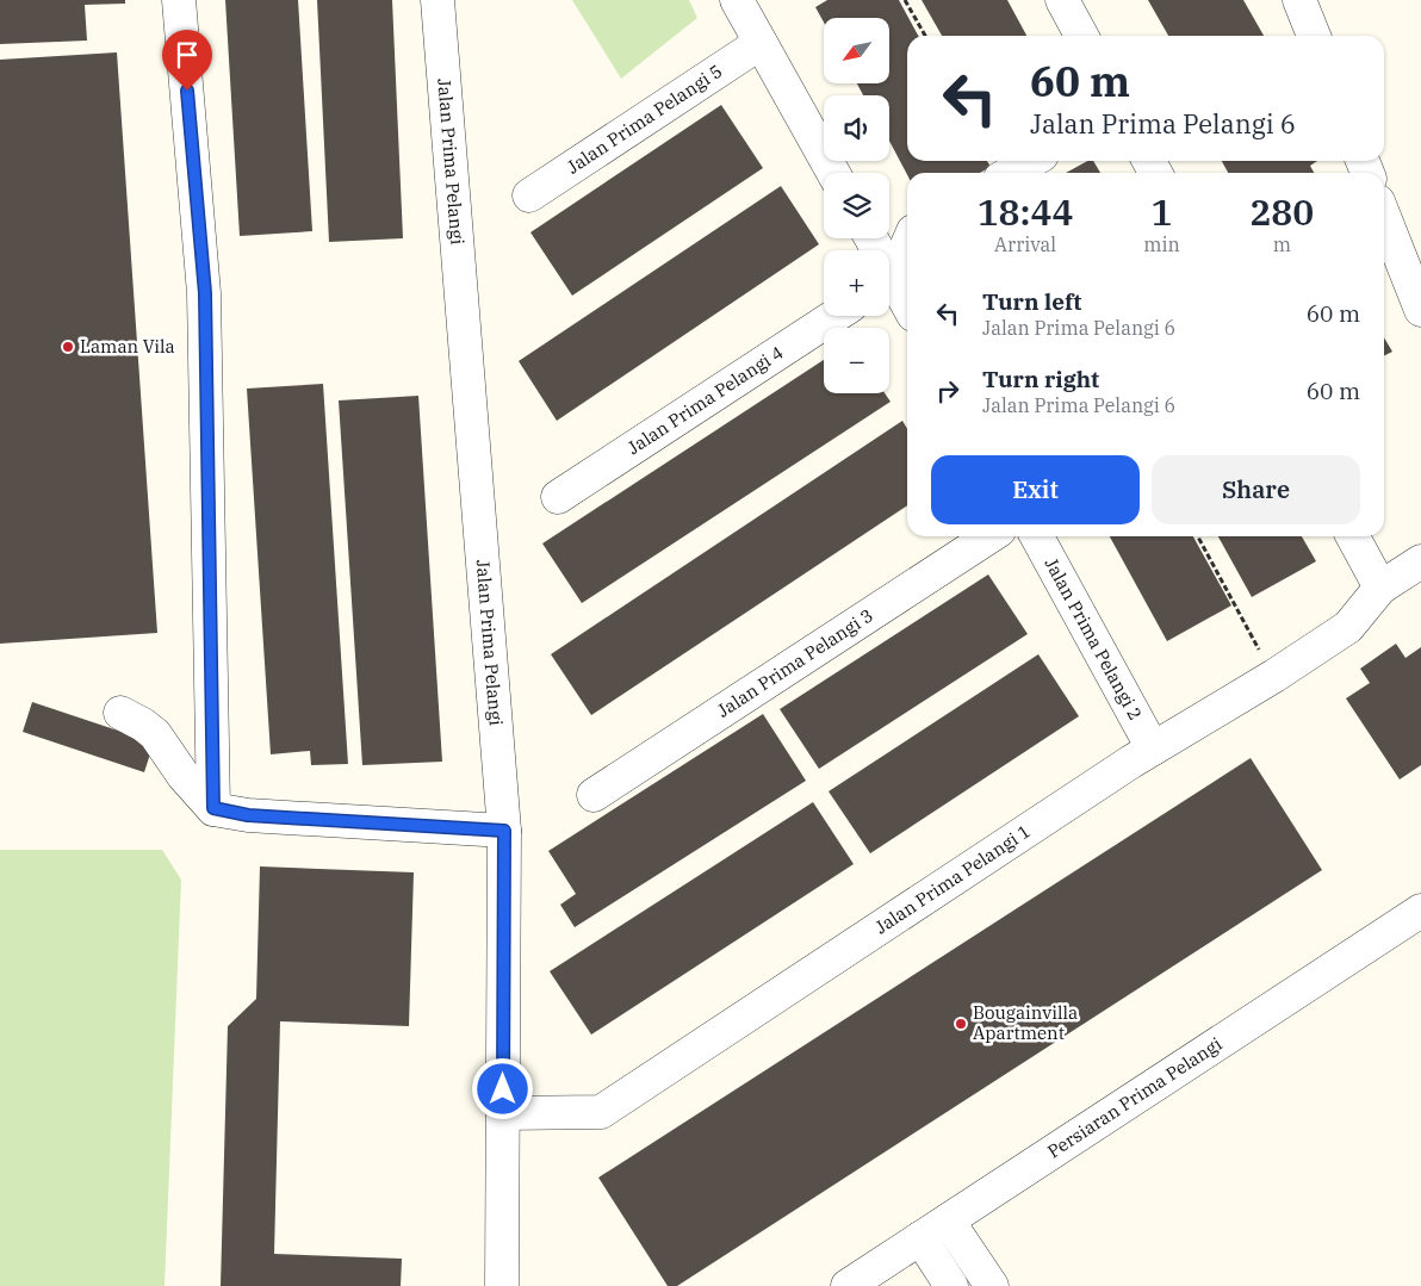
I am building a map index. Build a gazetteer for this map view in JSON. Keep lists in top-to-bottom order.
{
  "streets": {
    "street": [
      "Jalan Prima Pelangi 5",
      "Jalan Prima Pelangi",
      "Jalan Prima Pelangi 4",
      "Jalan Prima Pelangi 2",
      "Jalan Prima Pelangi 3",
      "Jalan Prima Pelangi 1",
      "Persiaran Prima Pelangi"
    ]
  },
  "crossings": [
    ["Jalan Prima Pelangi", "Jalan Prima Pelangi 1"],
    ["Jalan Prima Pelangi 2", "Jalan Prima Pelangi 1"]
  ],
  "places": ["Laman Vila", "Bougainvilla Apartment"],
  "north": "bottom left",
  "page": {
    "map_buttons": ["+", "−"],
    "turn": ["60 m", "Jalan Prima Pelangi 6"],
    "eta": [
      "18:44",
      "Arrival",
      "1",
      "min",
      "280",
      "m"
    ],
    "list": [
      {
        "name": "Turn left",
        "note": "Jalan Prima Pelangi 6",
        "value": "60 m"
      },
      {
        "name": "Turn right",
        "note": "Jalan Prima Pelangi 6",
        "value": "60 m"
      }
    ],
    "buttons": ["Exit", "Share"]
  }
}
